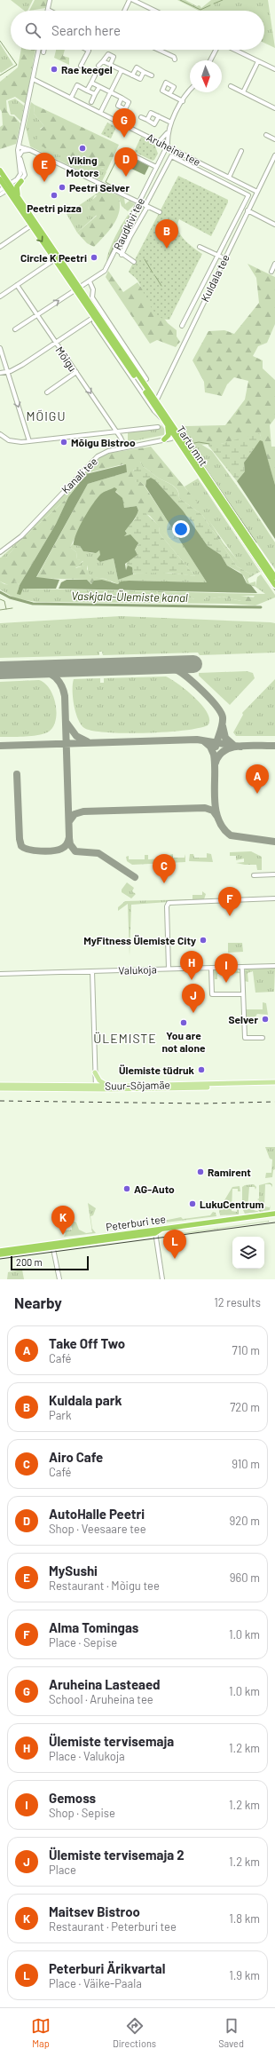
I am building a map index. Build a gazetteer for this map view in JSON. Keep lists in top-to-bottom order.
{
  "streets": {
    "highway": ["Tartu mnt", "Peterburi tee"],
    "main road": ["Suur-Sõjamäe"],
    "street": [
      "Aruheina tee",
      "Raudkivi tee",
      "Kuldala tee",
      "Mõigu",
      "Kanali tee",
      "Valukoja"
    ]
  },
  "crossings": [
    ["Aruheina tee", "Raudkivi tee"],
    ["Aruheina tee", "Kuldala tee"],
    ["Raudkivi tee", "Mõigu"],
    ["Raudkivi tee", "Tartu mnt"],
    ["Kuldala tee", "Tartu mnt"],
    ["Mõigu", "Kanali tee"],
    ["Tartu mnt", "Kanali tee"]
  ],
  "one_way": ["Mõigu"],
  "districts": ["MÕIGU", "ÜLEMISTE"],
  "water": ["Vaskjala-Ülemiste kanal"],
  "places": [
    "Rae keegel",
    "Viking Motors",
    "Peetri Selver",
    "Peetri pizza",
    "Circle K Peetri",
    "Mõigu Bistroo",
    "MyFitness Ülemiste City",
    "Selver",
    "You are not alone",
    "Ülemiste tüdruk",
    "Ramirent",
    "AG-Auto",
    "LukuCentrum"
  ],
  "scale_bar": "200 m",
  "north": "bottom",
  "page": {
    "search": "Search here",
    "pins": [
      "G",
      "D",
      "E",
      "B",
      "A",
      "C",
      "F",
      "H",
      "I",
      "J",
      "K",
      "L"
    ],
    "scale": "200 m",
    "heading": ["Nearby", "12 results"],
    "list": [
      {
        "mark": "A",
        "name": "Take Off Two",
        "note": "Café",
        "value": "710 m"
      },
      {
        "mark": "B",
        "name": "Kuldala park",
        "note": "Park",
        "value": "720 m"
      },
      {
        "mark": "C",
        "name": "Airo Cafe",
        "note": "Café",
        "value": "910 m"
      },
      {
        "mark": "D",
        "name": "AutoHalle Peetri",
        "note": "Shop · Veesaare tee",
        "value": "920 m"
      },
      {
        "mark": "E",
        "name": "MySushi",
        "note": "Restaurant · Mõigu tee",
        "value": "960 m"
      },
      {
        "mark": "F",
        "name": "Alma Tomingas",
        "note": "Place · Sepise",
        "value": "1.0 km"
      },
      {
        "mark": "G",
        "name": "Aruheina Lasteaed",
        "note": "School · Aruheina tee",
        "value": "1.0 km"
      },
      {
        "mark": "H",
        "name": "Ülemiste tervisemaja",
        "note": "Place · Valukoja",
        "value": "1.2 km"
      },
      {
        "mark": "I",
        "name": "Gemoss",
        "note": "Shop · Sepise",
        "value": "1.2 km"
      },
      {
        "mark": "J",
        "name": "Ülemiste tervisemaja 2",
        "note": "Place",
        "value": "1.2 km"
      },
      {
        "mark": "K",
        "name": "Maitsev Bistroo",
        "note": "Restaurant · Peterburi tee",
        "value": "1.8 km"
      },
      {
        "mark": "L",
        "name": "Peterburi Ärikvartal",
        "note": "Place · Väike-Paala",
        "value": "1.9 km"
      }
    ],
    "nav": ["Map", "Directions", "Saved"]
  }
}
